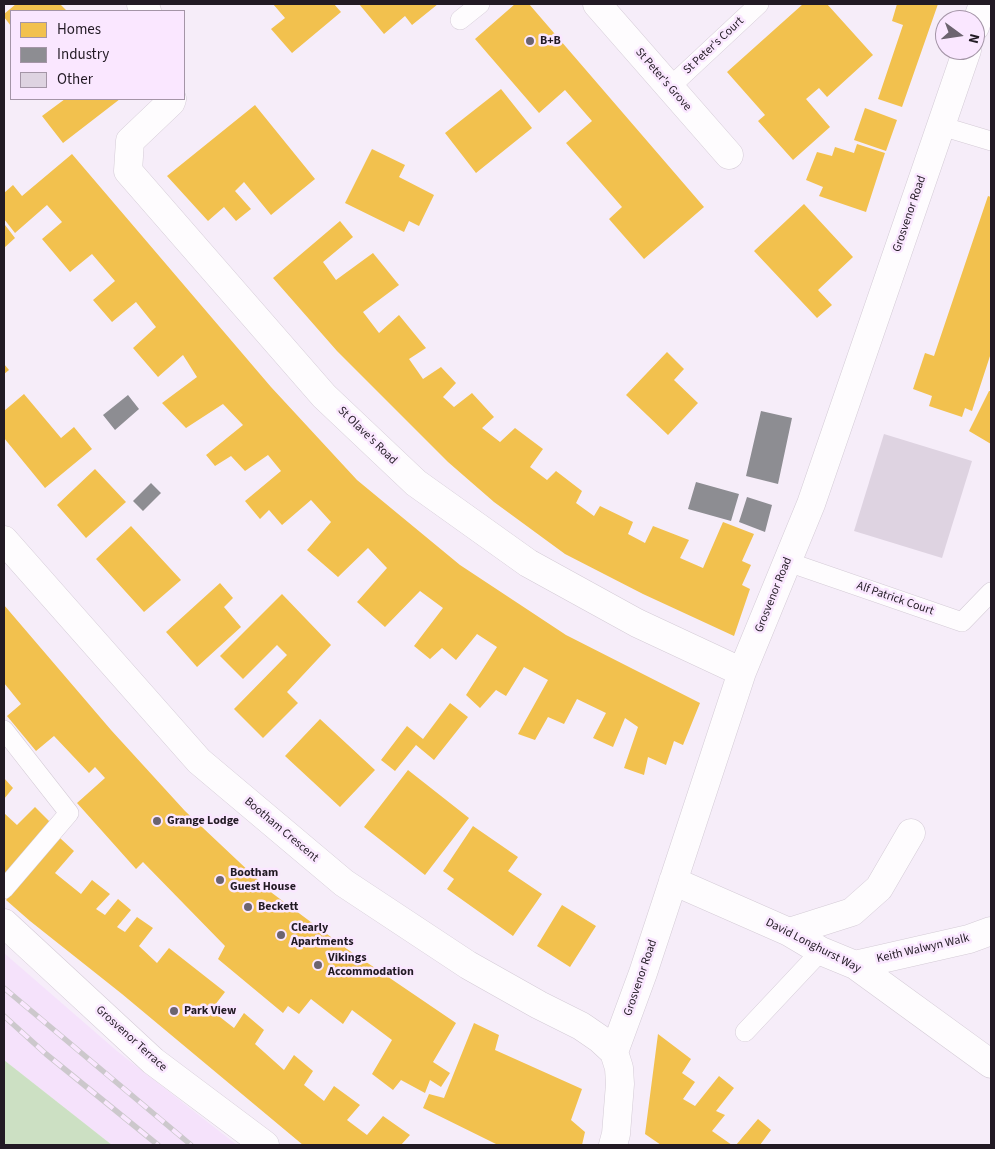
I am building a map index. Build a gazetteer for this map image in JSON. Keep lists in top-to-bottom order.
{
  "streets": {
    "street": [
      "St Peter's Grove",
      "Grosvenor Road",
      "St Olave's Road",
      "Bootham Crescent",
      "David Longhurst Way",
      "Keith Walwyn Walk",
      "Grosvenor Terrace"
    ],
    "lane": ["St Peter's Court", "Alf Patrick Court"]
  },
  "crossings": [
    ["St Peter's Court", "St Peter's Grove"],
    ["Grosvenor Road", "St Olave's Road"],
    ["Grosvenor Road", "Alf Patrick Court"],
    ["Grosvenor Road", "Bootham Crescent"],
    ["Grosvenor Road", "David Longhurst Way"],
    ["David Longhurst Way", "Keith Walwyn Walk"]
  ],
  "places": [
    "B+B",
    "Grange Lodge",
    "Bootham Guest House",
    "Beckett",
    "Clearly Apartments",
    "Vikings Accommodation",
    "Park View"
  ],
  "legend": ["Homes", "Industry", "Other"],
  "north": "right"
}
